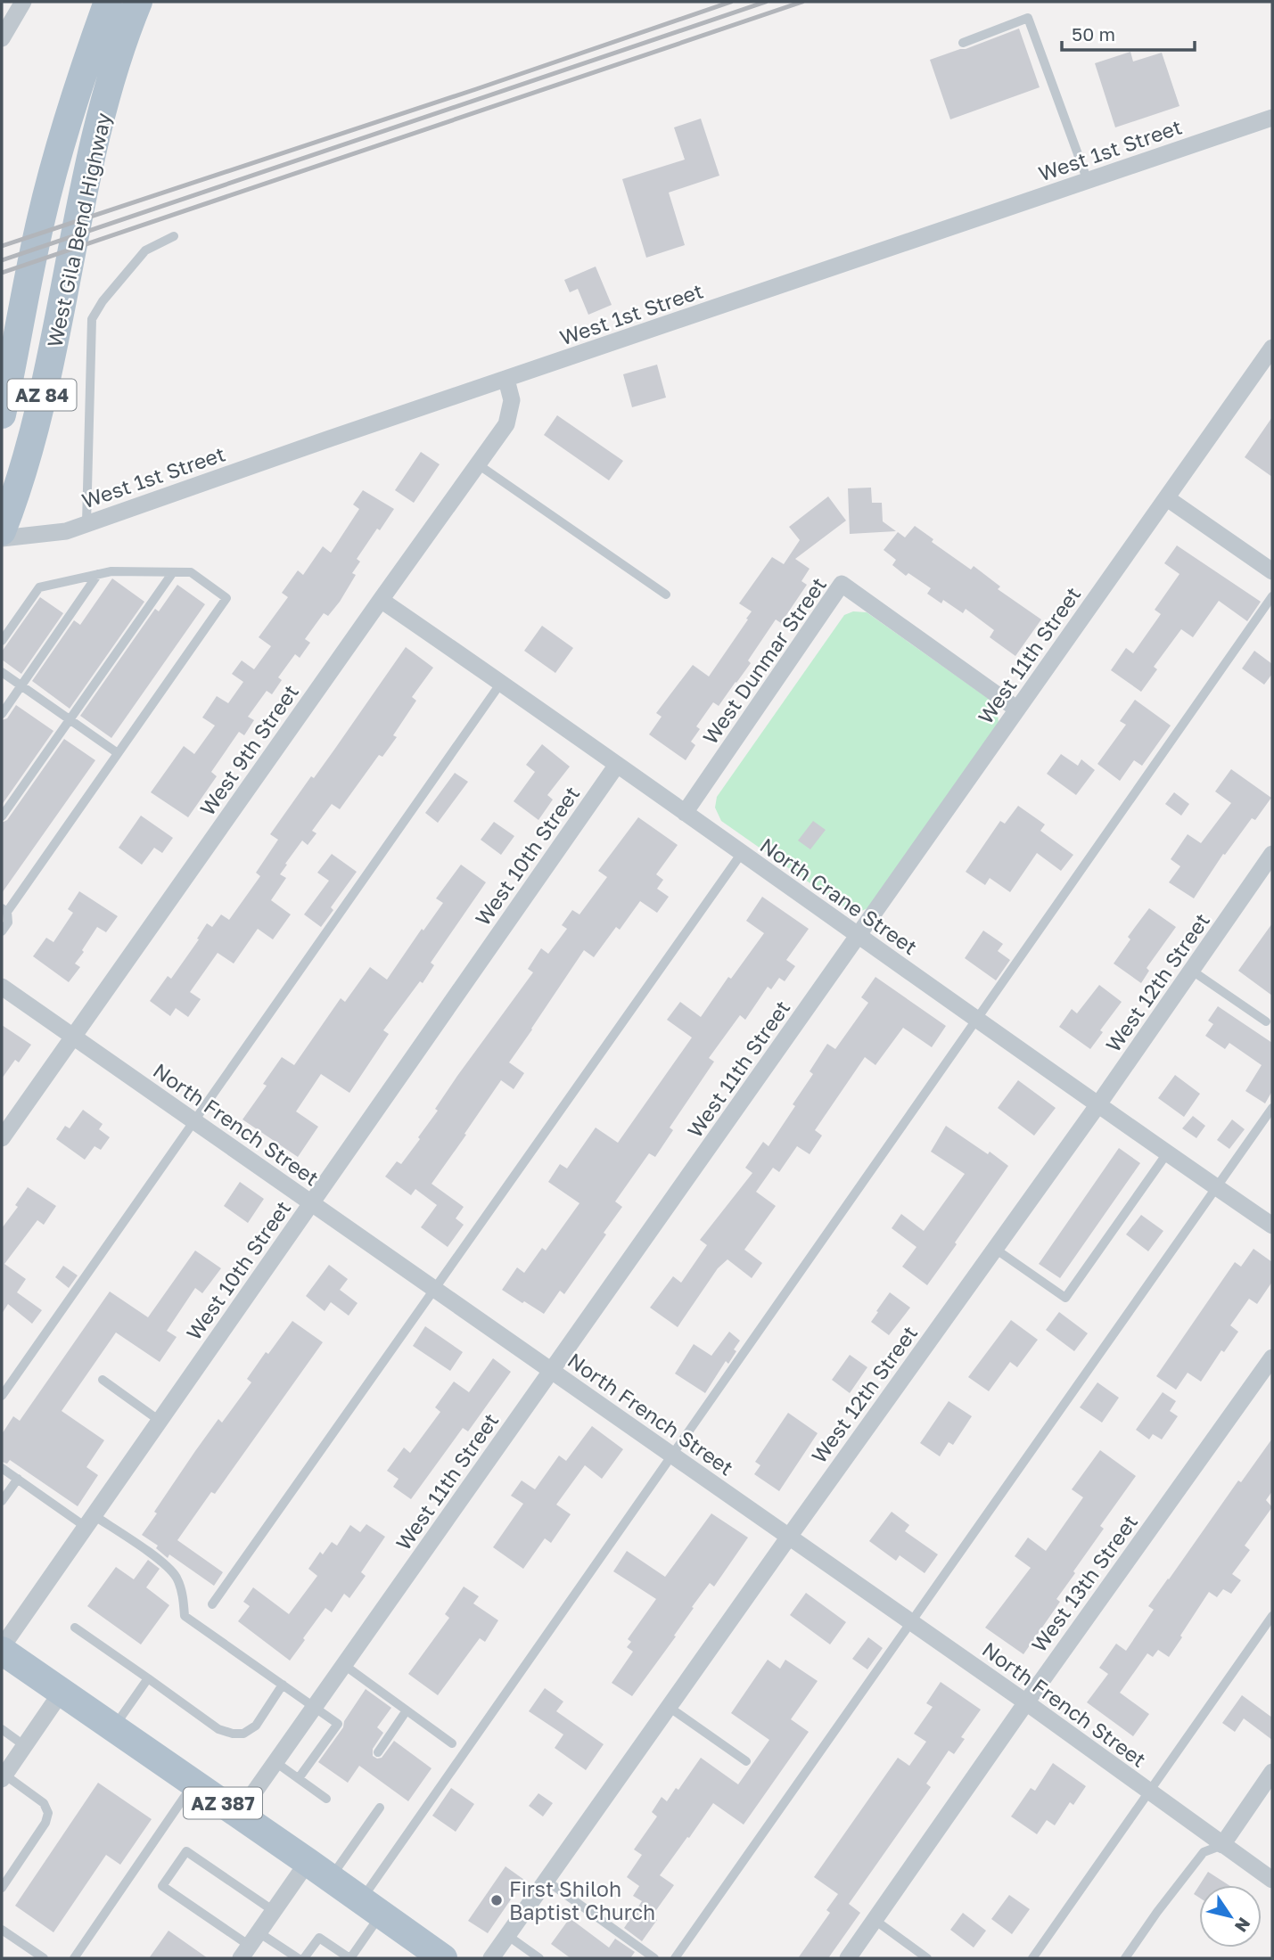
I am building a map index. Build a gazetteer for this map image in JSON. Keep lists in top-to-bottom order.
{
  "streets": {
    "main road": ["West Gila Bend Highway", "AZ 84", "AZ 387"],
    "street": [
      "West 1st Street",
      "West 11th Street",
      "West Dunmar Street",
      "West 9th Street",
      "West 10th Street",
      "North Crane Street",
      "West 12th Street",
      "North French Street",
      "West 13th Street"
    ]
  },
  "crossings": [
    ["West 1st Street", "West 9th Street"],
    ["West 11th Street", "West Dunmar Street"],
    ["West 11th Street", "North Crane Street"],
    ["West 11th Street", "North French Street"],
    ["West 11th Street", "AZ 387"],
    ["West Dunmar Street", "North Crane Street"],
    ["West 9th Street", "North Crane Street"],
    ["West 9th Street", "North French Street"],
    ["West 10th Street", "North Crane Street"],
    ["West 10th Street", "North French Street"],
    ["West 10th Street", "AZ 387"],
    ["North Crane Street", "West 12th Street"],
    ["West 12th Street", "North French Street"],
    ["North French Street", "West 13th Street"]
  ],
  "places": ["First Shiloh Baptist Church"],
  "scale_bar": "50 m",
  "north": "bottom right"
}
